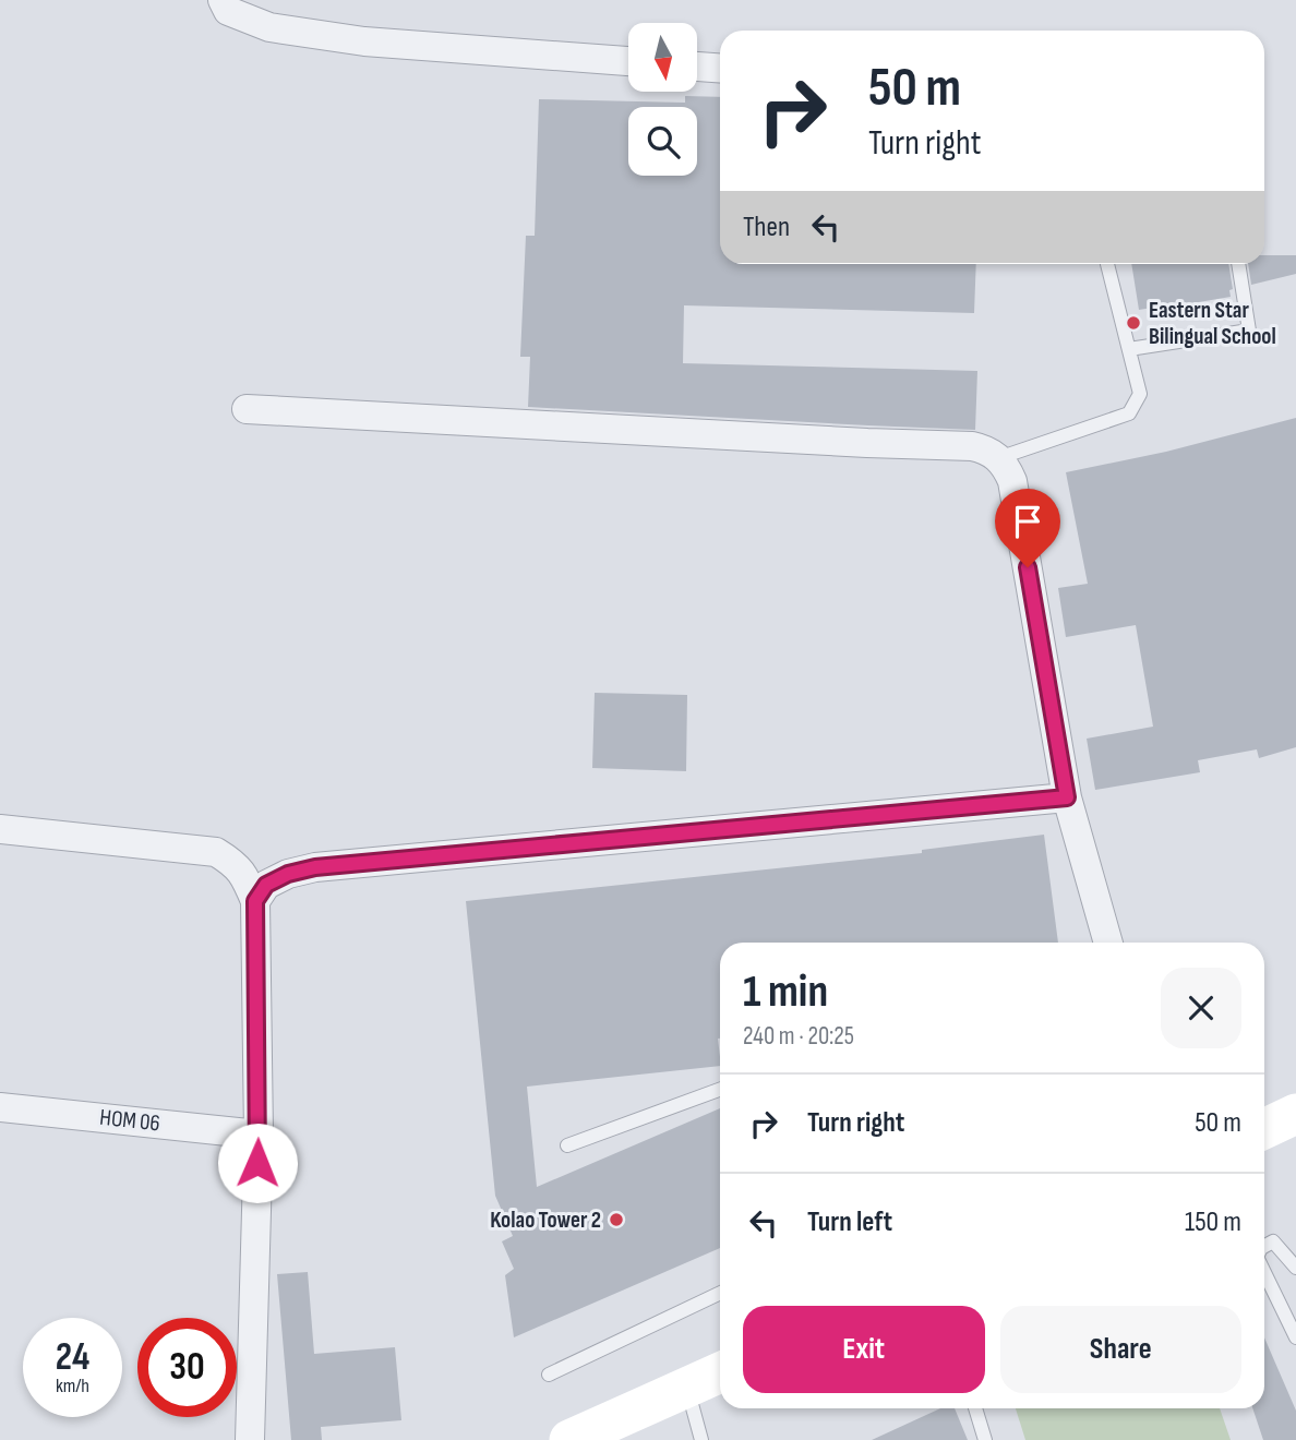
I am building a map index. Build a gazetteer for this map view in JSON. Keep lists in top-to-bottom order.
{
  "streets": {
    "street": ["HOM 06"]
  },
  "places": ["Eastern Star Bilingual School", "Kolao Tower 2"],
  "north": "bottom",
  "page": {
    "turn": ["50 m", "Turn right"],
    "then": "Then",
    "heading": ["1 min", "240 m · 20:25"],
    "list": [
      {
        "name": "Turn right",
        "value": "50 m"
      },
      {
        "name": "Turn left",
        "value": "150 m"
      }
    ],
    "buttons": ["Exit", "Share"],
    "speed": "24 km/h",
    "limit": "30"
  }
}
